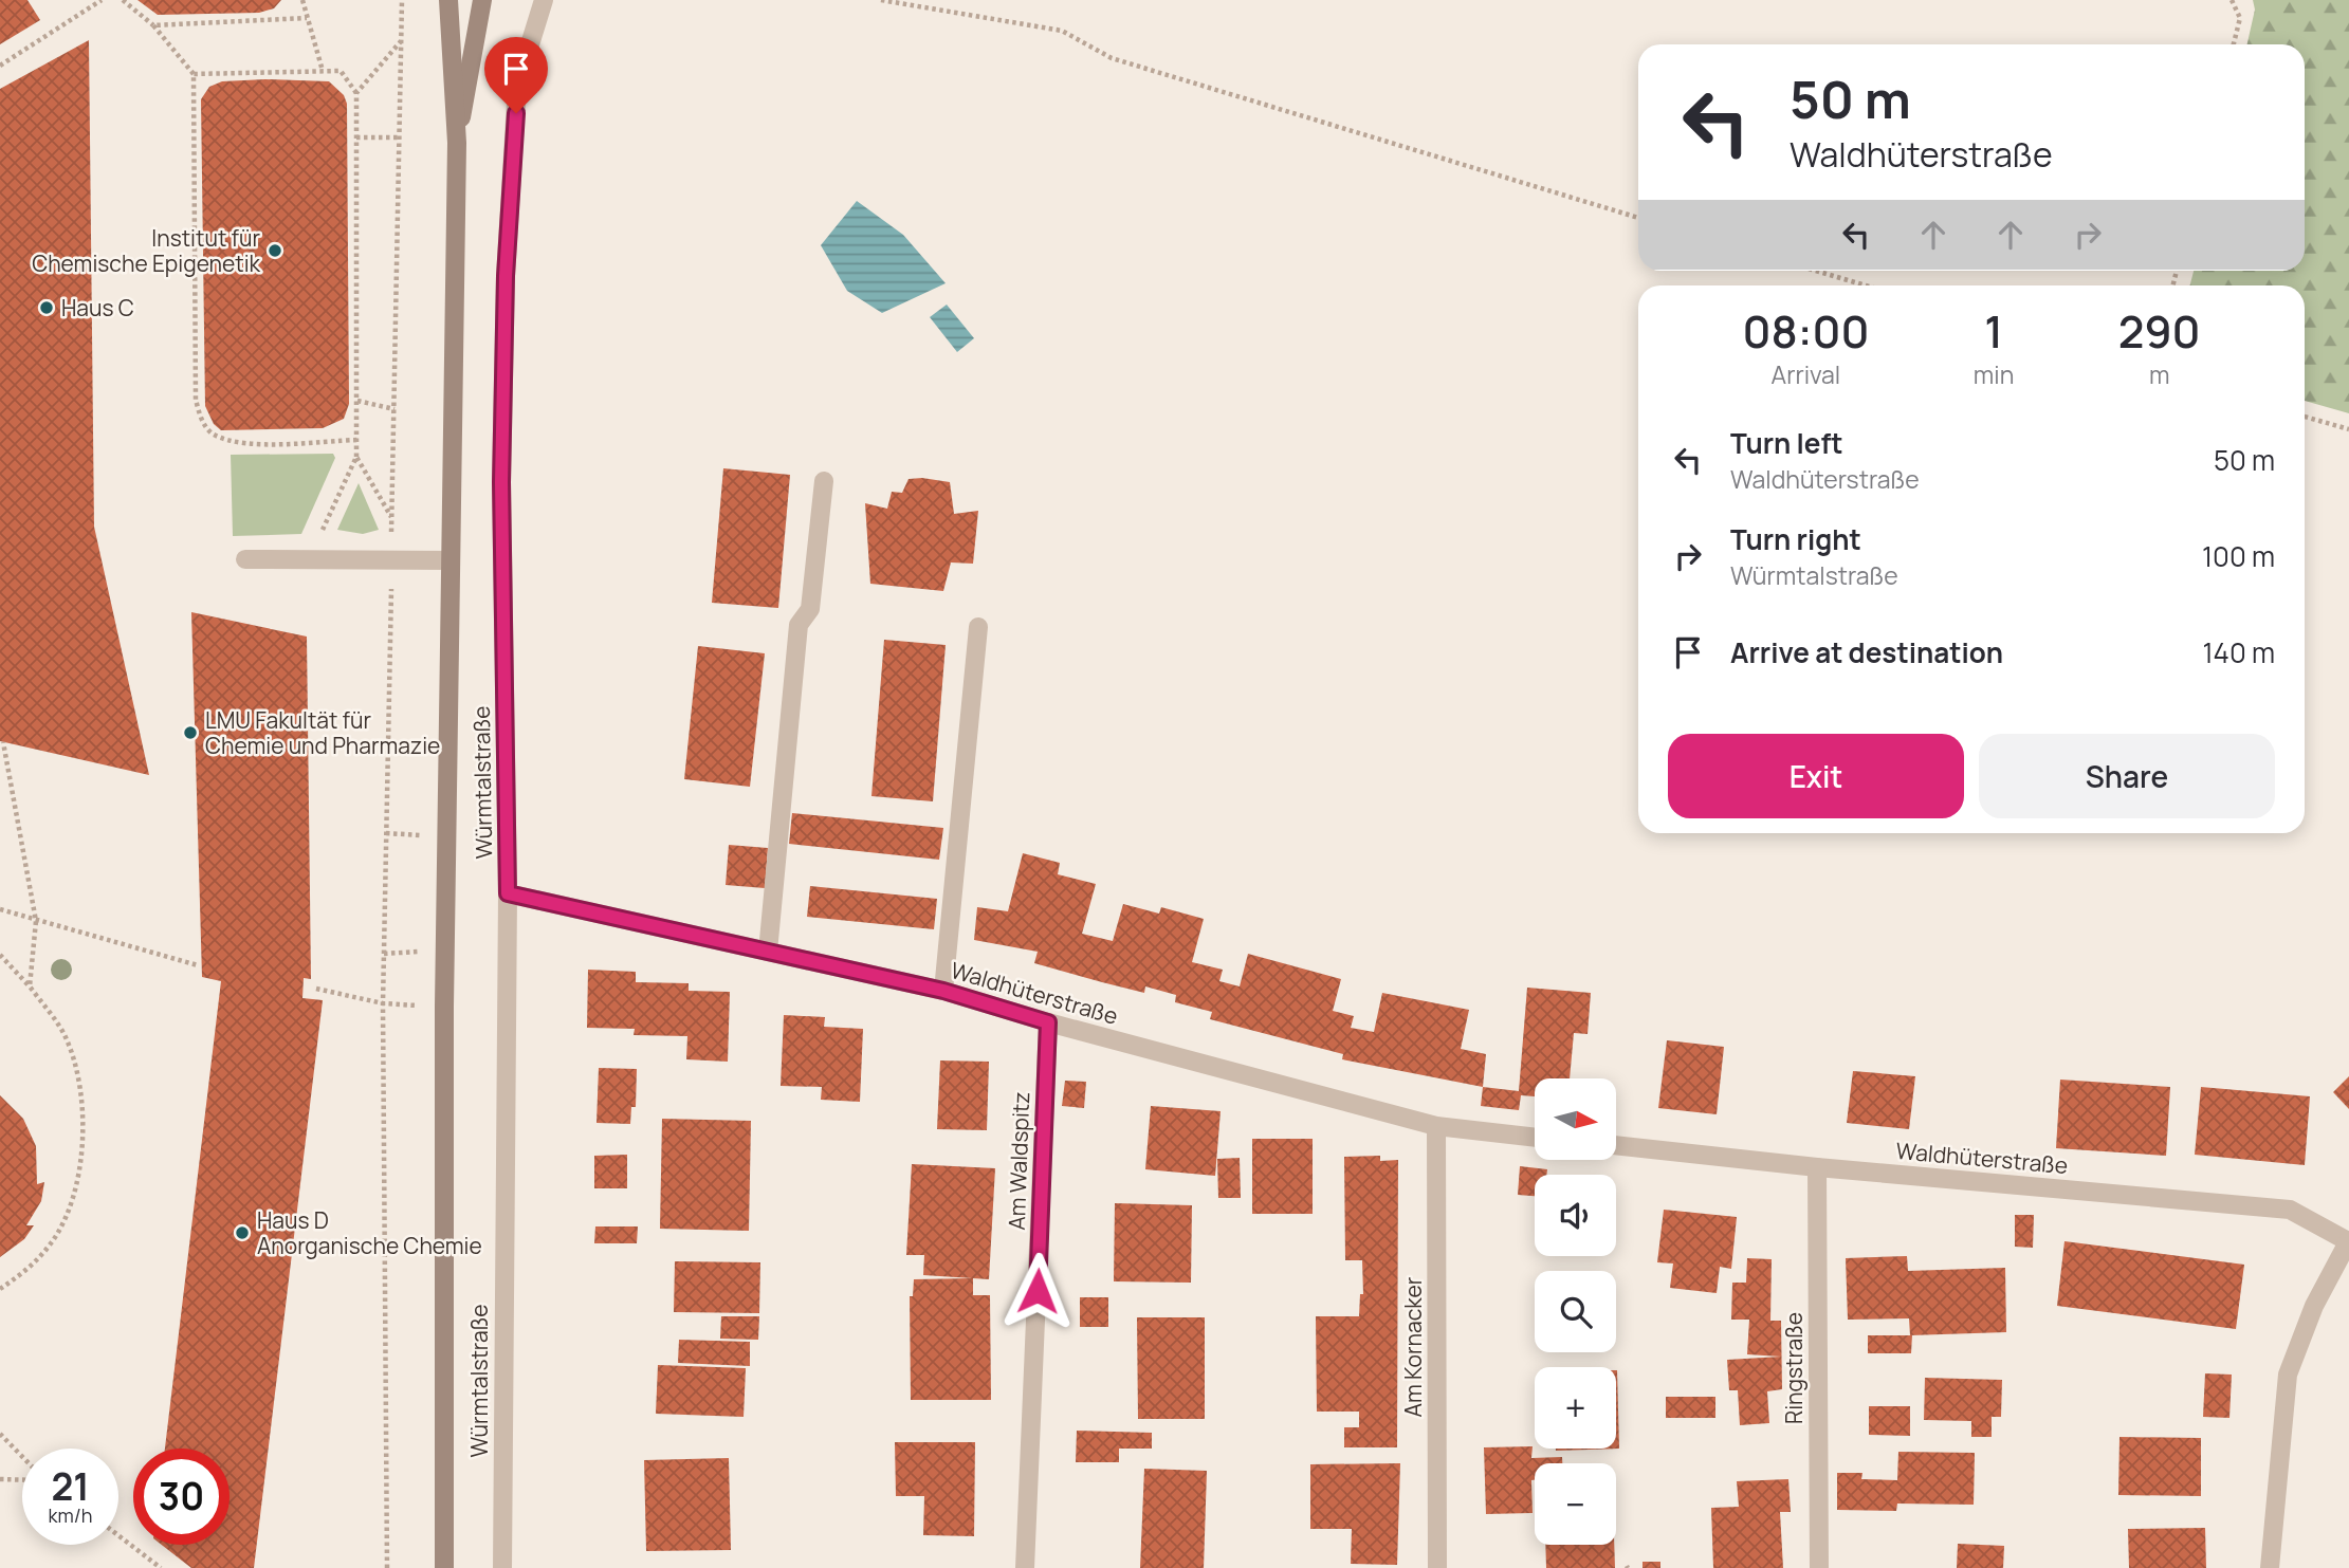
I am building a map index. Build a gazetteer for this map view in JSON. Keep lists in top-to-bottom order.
{
  "streets": {
    "main road": ["Würmtalstraße"],
    "street": [
      "Waldhüterstraße",
      "Am Waldspitz",
      "Am Kornacker",
      "Ringstraße"
    ]
  },
  "crossings": [
    ["Würmtalstraße", "Waldhüterstraße"],
    ["Waldhüterstraße", "Am Waldspitz"],
    ["Waldhüterstraße", "Am Kornacker"],
    ["Waldhüterstraße", "Ringstraße"]
  ],
  "places": [
    "Institut für Chemische Epigenetik",
    "Haus C",
    "LMU Fakultät für Chemie und Pharmazie",
    "Haus D Anorganische Chemie"
  ],
  "north": "right",
  "page": {
    "turn": ["50 m", "Waldhüterstraße"],
    "eta": [
      "08:00",
      "Arrival",
      "1",
      "min",
      "290",
      "m"
    ],
    "list": [
      {
        "name": "Turn left",
        "note": "Waldhüterstraße",
        "value": "50 m"
      },
      {
        "name": "Turn right",
        "note": "Würmtalstraße",
        "value": "100 m"
      },
      {
        "name": "Arrive at destination",
        "value": "140 m"
      }
    ],
    "buttons": ["Exit", "Share"],
    "map_buttons": ["+", "−"],
    "speed": "21 km/h",
    "limit": "30"
  }
}
